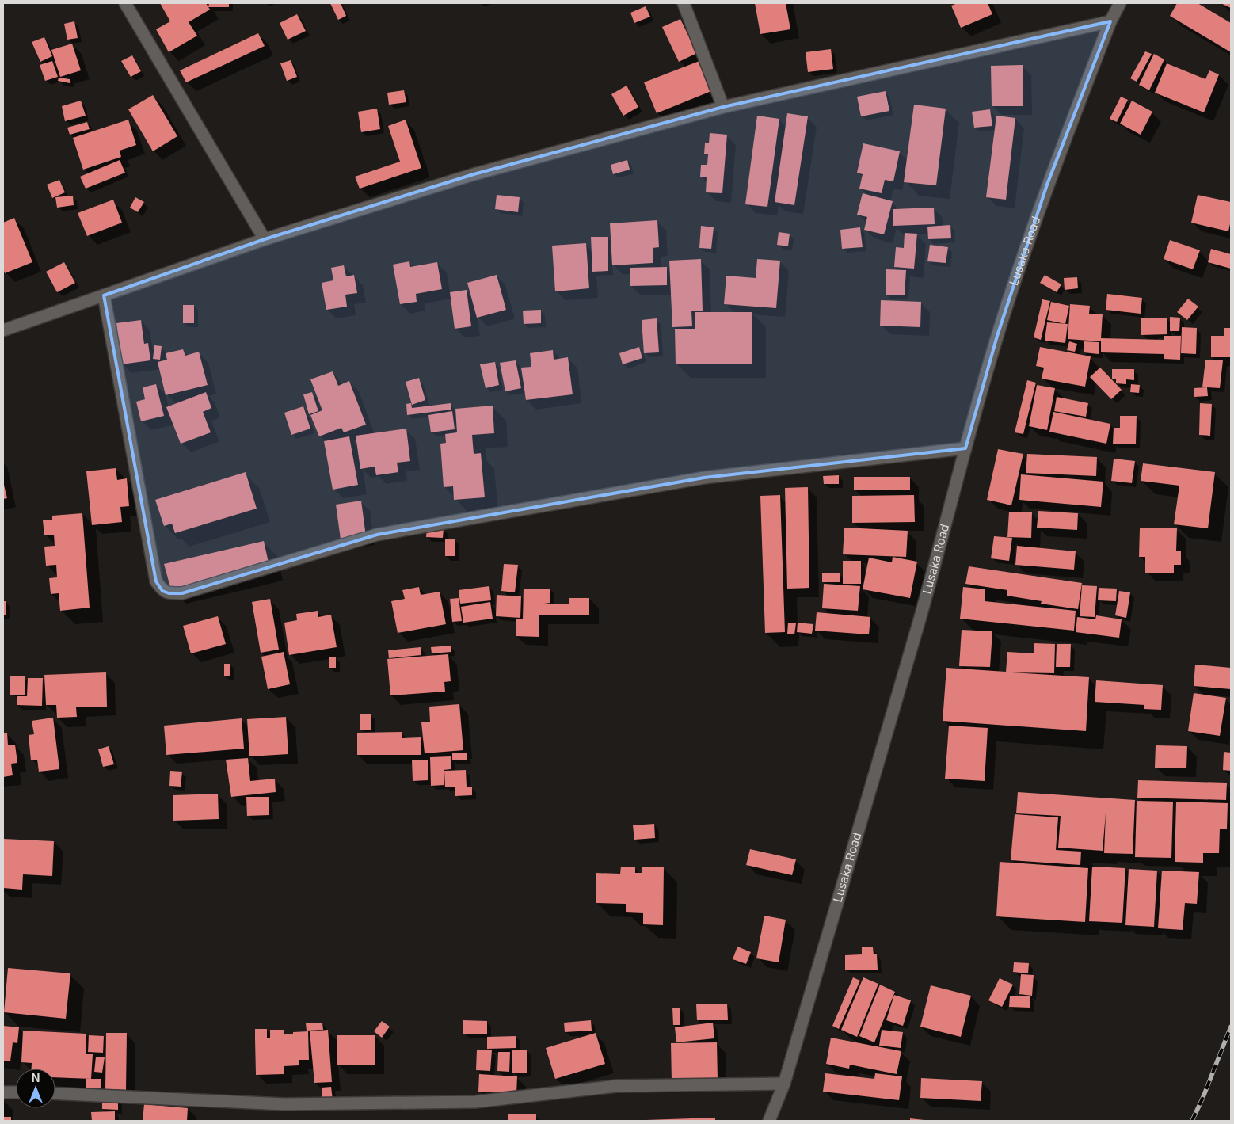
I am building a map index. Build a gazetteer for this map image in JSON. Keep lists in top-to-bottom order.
{
  "streets": {
    "street": ["Lusaka Road"]
  },
  "north": "top"
}
